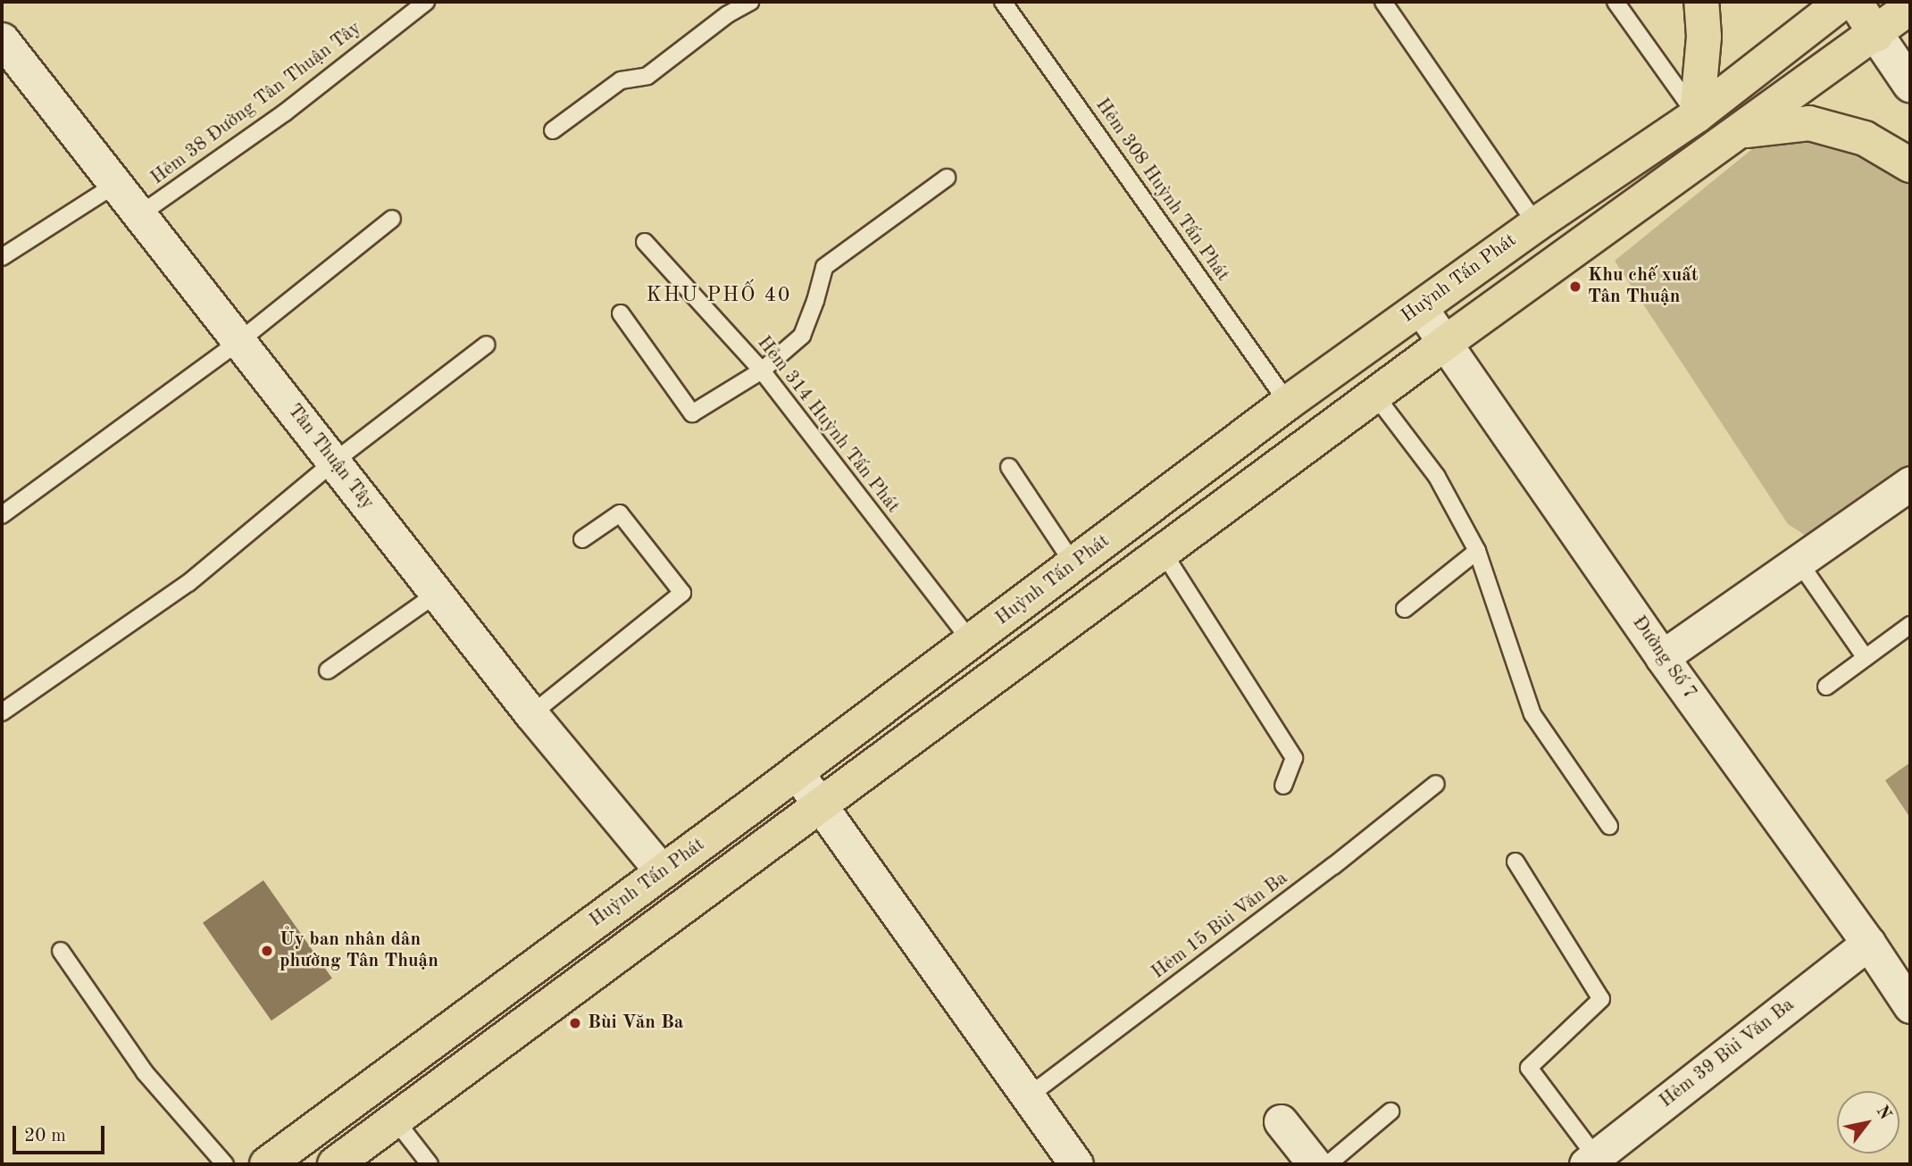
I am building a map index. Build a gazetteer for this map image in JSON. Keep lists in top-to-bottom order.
{
  "streets": {
    "main road": ["Huỳnh Tấn Phát"],
    "street": ["Tân Thuận Tây", "Đường Số 7", "Hẻm 39 Bùi Văn Ba"],
    "lane": [
      "Hẻm 38 Đường Tân Thuận Tây",
      "Hẻm 308 Huỳnh Tấn Phát",
      "Hẻm 314 Huỳnh Tấn Phát",
      "Hẻm 15 Bùi Văn Ba"
    ]
  },
  "crossings": [
    ["Hẻm 38 Đường Tân Thuận Tây", "Tân Thuận Tây"],
    ["Hẻm 308 Huỳnh Tấn Phát", "Huỳnh Tấn Phát"],
    ["Huỳnh Tấn Phát", "Hẻm 314 Huỳnh Tấn Phát"],
    ["Huỳnh Tấn Phát", "Tân Thuận Tây"],
    ["Huỳnh Tấn Phát", "Đường Số 7"],
    ["Đường Số 7", "Hẻm 39 Bùi Văn Ba"]
  ],
  "districts": ["KHU PHỐ 40"],
  "places": ["Khu chế xuất Tân Thuận", "Ủy ban nhân dân phường Tân Thuận", "Bùi Văn Ba"],
  "scale_bar": "20 m",
  "north": "top right"
}
